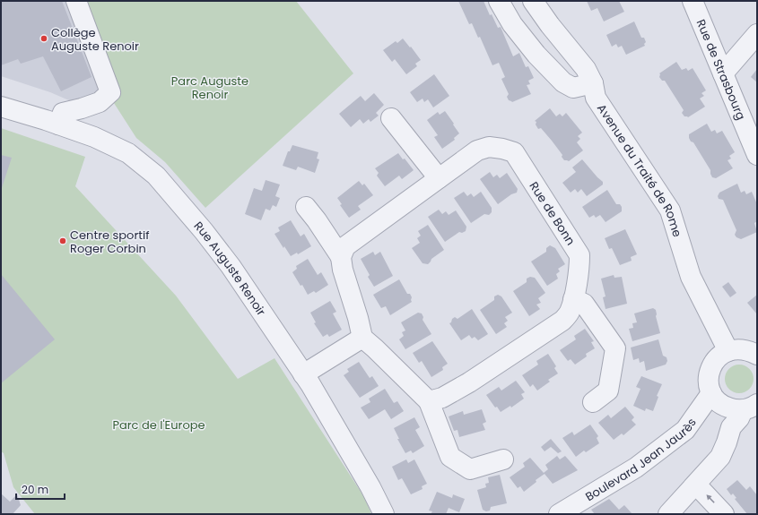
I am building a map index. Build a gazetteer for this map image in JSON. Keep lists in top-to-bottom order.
{
  "streets": {
    "street": [
      "Rue de Strasbourg",
      "Avenue du Traité de Rome",
      "Rue de Bonn",
      "Rue Auguste Renoir",
      "Boulevard Jean Jaurès"
    ]
  },
  "parks": ["Parc Auguste Renoir", "Parc de l'Europe"],
  "places": ["Collège Auguste Renoir", "Centre sportif Roger Corbin"],
  "scale_bar": "20 m"
}
